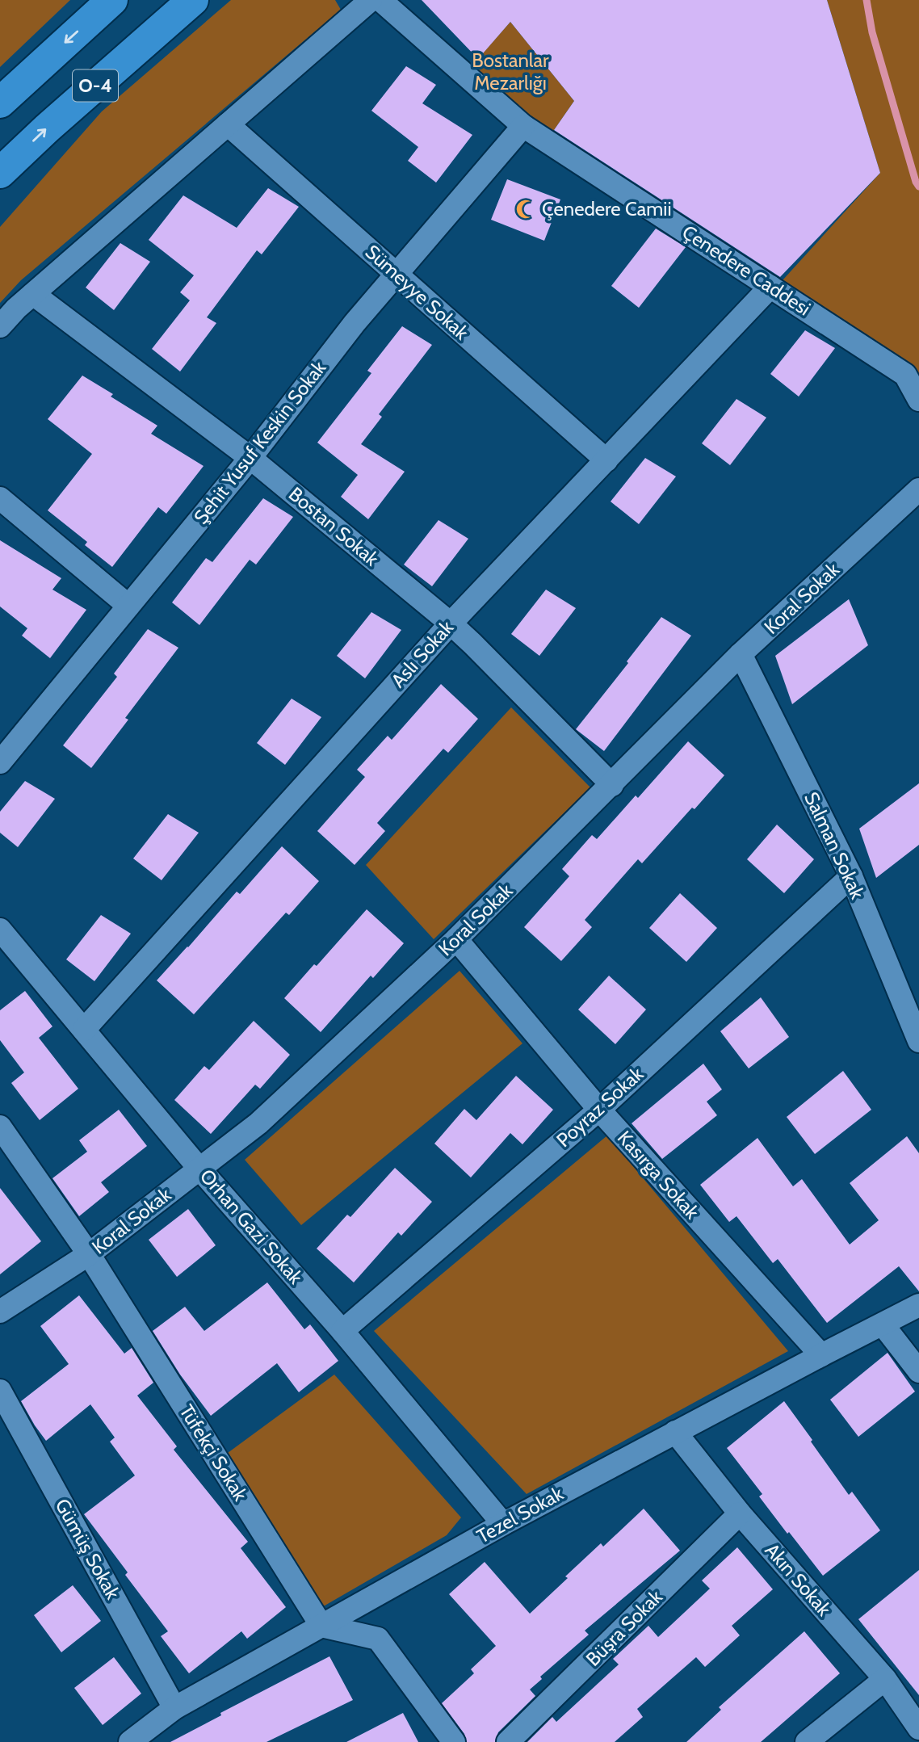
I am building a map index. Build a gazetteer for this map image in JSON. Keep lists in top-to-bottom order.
{
  "streets": {
    "highway": ["O-4"],
    "street": [
      "Çenedere Caddesi",
      "Sümeyye Sokak",
      "Şehit Yusuf Keskin Sokak",
      "Bostan Sokak",
      "Koral Sokak",
      "Aslı Sokak",
      "Salman Sokak",
      "Poyraz Sokak",
      "Kasırga Sokak",
      "Orhan Gazi Sokak",
      "Tüfekçi Sokak",
      "Tezel Sokak",
      "Gümüş Sokak",
      "Akın Sokak",
      "Büşra Sokak"
    ]
  },
  "crossings": [
    ["Çenedere Caddesi", "Şehit Yusuf Keskin Sokak"],
    ["Çenedere Caddesi", "Aslı Sokak"],
    ["Sümeyye Sokak", "Şehit Yusuf Keskin Sokak"],
    ["Sümeyye Sokak", "Aslı Sokak"],
    ["Şehit Yusuf Keskin Sokak", "Bostan Sokak"],
    ["Bostan Sokak", "Koral Sokak"],
    ["Bostan Sokak", "Aslı Sokak"],
    ["Koral Sokak", "Salman Sokak"],
    ["Koral Sokak", "Kasırga Sokak"],
    ["Koral Sokak", "Orhan Gazi Sokak"],
    ["Koral Sokak", "Tüfekçi Sokak"],
    ["Aslı Sokak", "Orhan Gazi Sokak"],
    ["Salman Sokak", "Poyraz Sokak"],
    ["Poyraz Sokak", "Kasırga Sokak"],
    ["Poyraz Sokak", "Orhan Gazi Sokak"],
    ["Kasırga Sokak", "Tezel Sokak"],
    ["Orhan Gazi Sokak", "Tezel Sokak"],
    ["Tüfekçi Sokak", "Tezel Sokak"],
    ["Tezel Sokak", "Gümüş Sokak"],
    ["Tezel Sokak", "Akın Sokak"],
    ["Akın Sokak", "Büşra Sokak"]
  ],
  "parks": ["Bostanlar Mezarlığı"],
  "places": {
    "mosque": ["Çenedere Camii"]
  }
}
